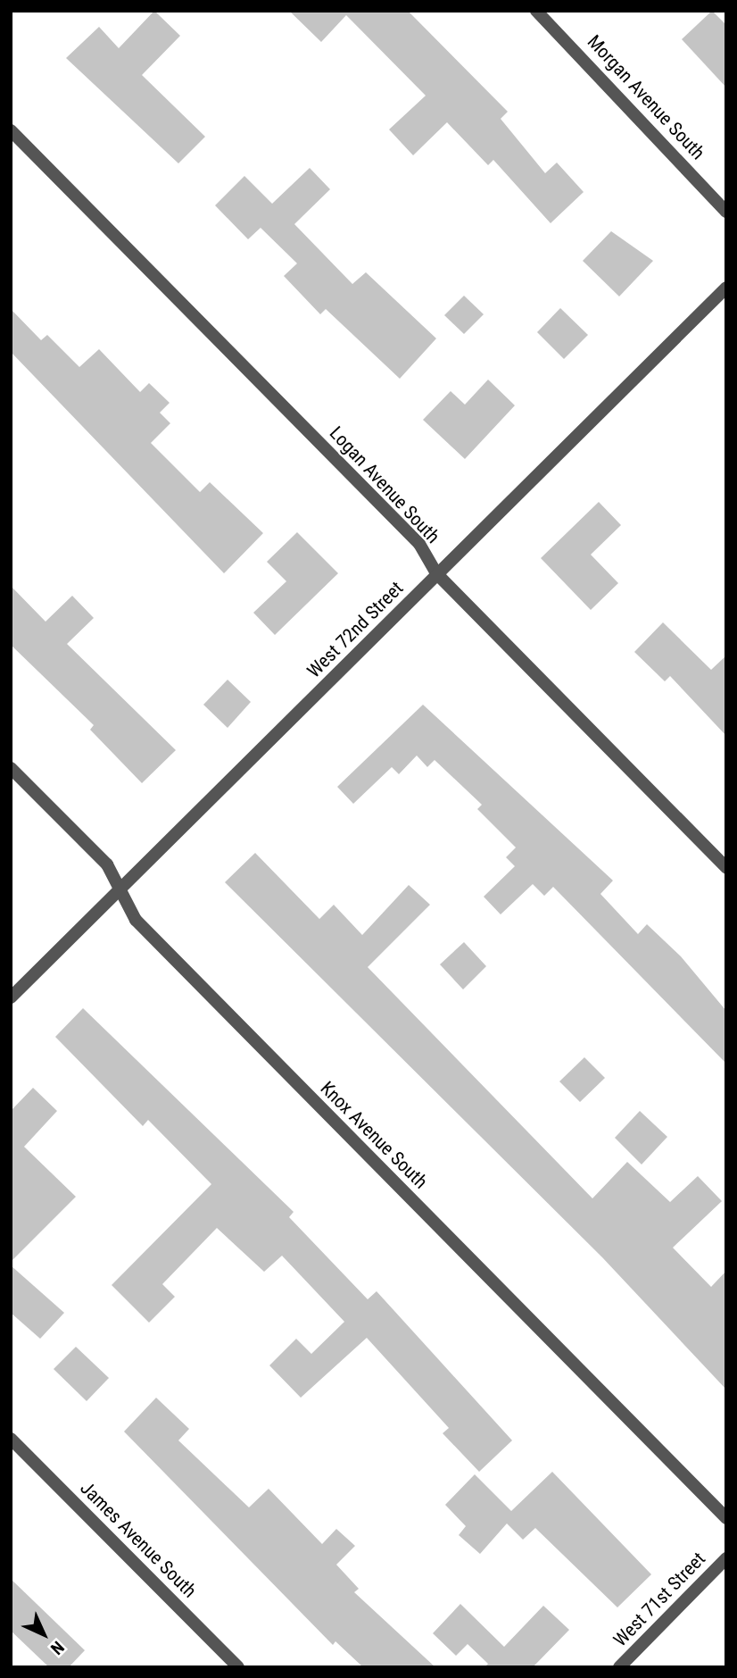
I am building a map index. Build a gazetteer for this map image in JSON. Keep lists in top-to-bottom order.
{
  "streets": {
    "street": [
      "Morgan Avenue South",
      "Logan Avenue South",
      "West 72nd Street",
      "Knox Avenue South",
      "James Avenue South",
      "West 71st Street"
    ]
  },
  "crossings": [
    ["Logan Avenue South", "West 72nd Street"],
    ["West 72nd Street", "Knox Avenue South"]
  ],
  "north": "bottom right"
}
